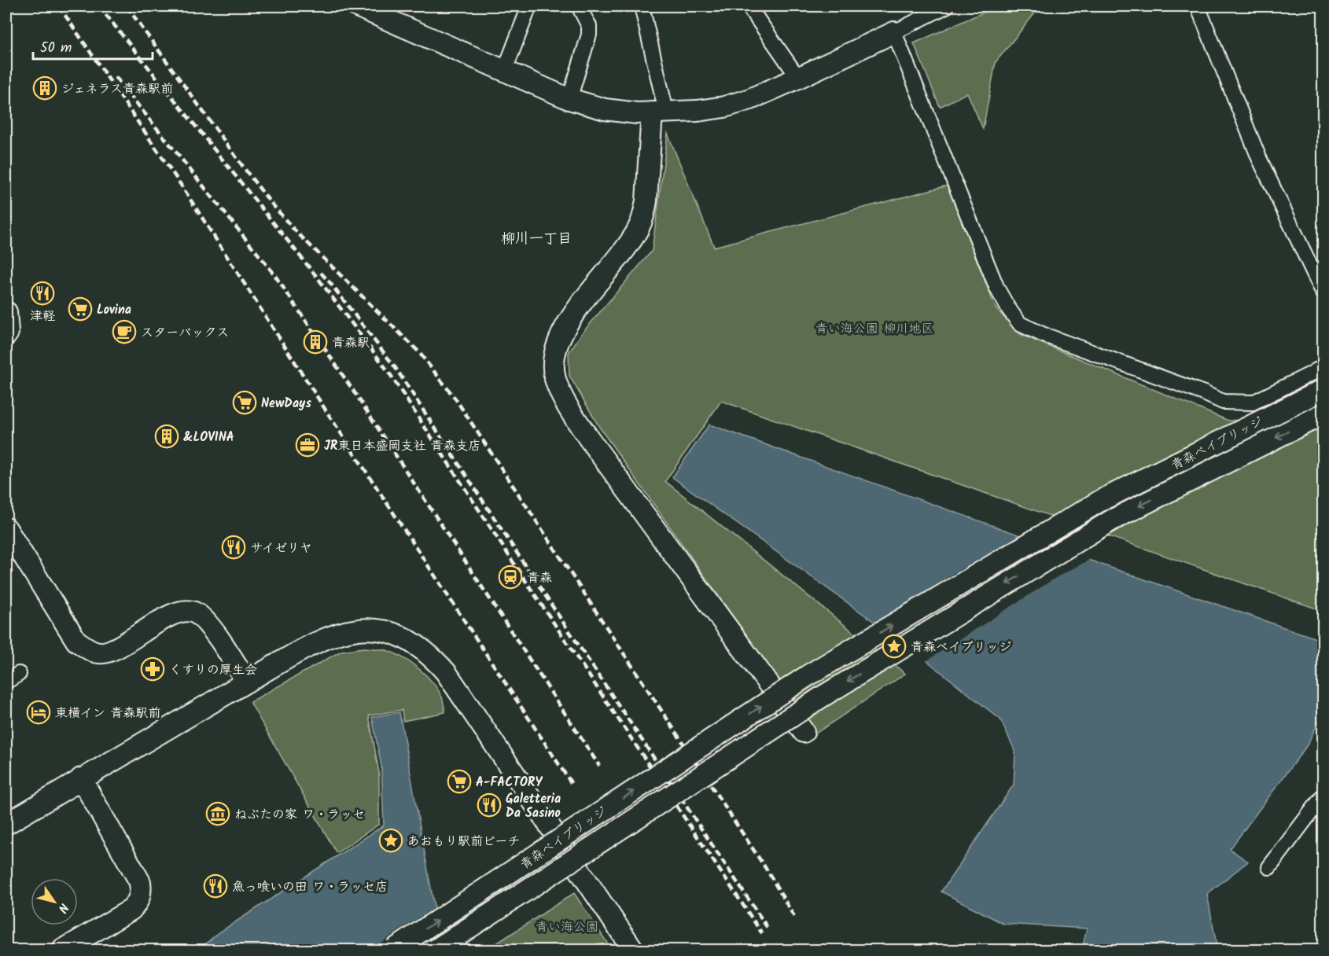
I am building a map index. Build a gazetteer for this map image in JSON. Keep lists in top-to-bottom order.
{
  "streets": {
    "street": ["青森ベイブリッジ"]
  },
  "districts": ["柳川一丁目"],
  "parks": ["青い海公園 柳川地区", "青い海公園"],
  "places": {
    "building": ["ジェネラス青森駅前", "青森駅", "&LOVINA"],
    "restaurant": [
      "津軽",
      "サイゼリヤ",
      "Galetteria Da Sasino",
      "魚っ喰いの田 ワ・ラッセ店"
    ],
    "supermarket": ["Lovina", "NewDays", "A-FACTORY"],
    "cafe": ["スターバックス"],
    "office": ["JR東日本盛岡支社 青森支店"],
    "station": ["青森"],
    "place": ["青森ベイブリッジ", "あおもり駅前ビーチ"],
    "pharmacy": ["くすりの厚生会"],
    "hotel": ["東横イン 青森駅前"],
    "museum": ["ねぶたの家 ワ・ラッセ"]
  },
  "scale_bar": "50 m",
  "north": "bottom right"
}
